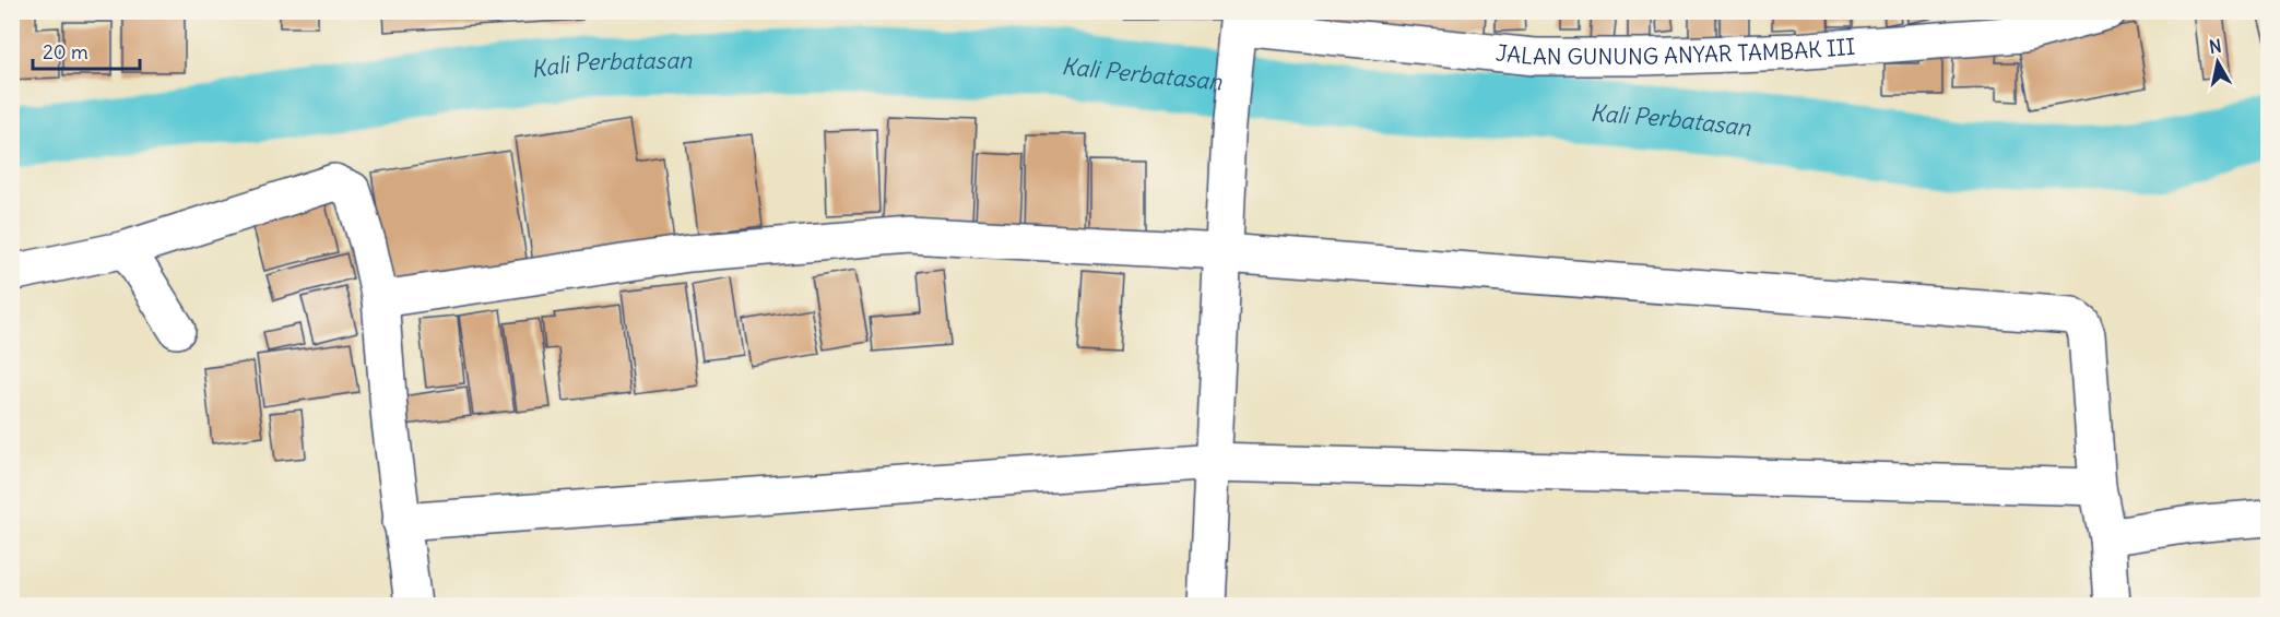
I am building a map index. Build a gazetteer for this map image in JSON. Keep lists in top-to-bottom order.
{
  "streets": {
    "street": ["JALAN GUNUNG ANYAR TAMBAK III"]
  },
  "water": ["Kali Perbatasan"],
  "scale_bar": "20 m",
  "north": "top"
}
